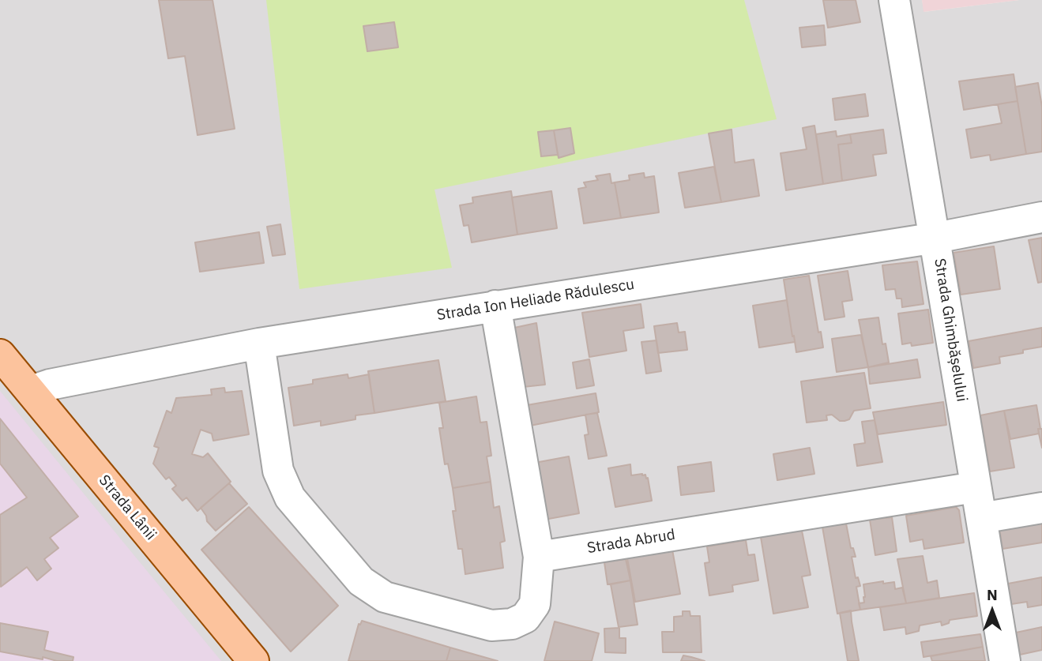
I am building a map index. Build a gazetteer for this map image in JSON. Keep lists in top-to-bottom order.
{
  "streets": {
    "main road": ["Strada Lânii"],
    "street": ["Strada Ion Heliade Rădulescu", "Strada Ghimbășelului", "Strada Abrud"]
  },
  "crossings": [
    ["Strada Ion Heliade Rădulescu", "Strada Ghimbășelului"],
    ["Strada Ion Heliade Rădulescu", "Strada Lânii"],
    ["Strada Ghimbășelului", "Strada Abrud"]
  ],
  "north": "top"
}
